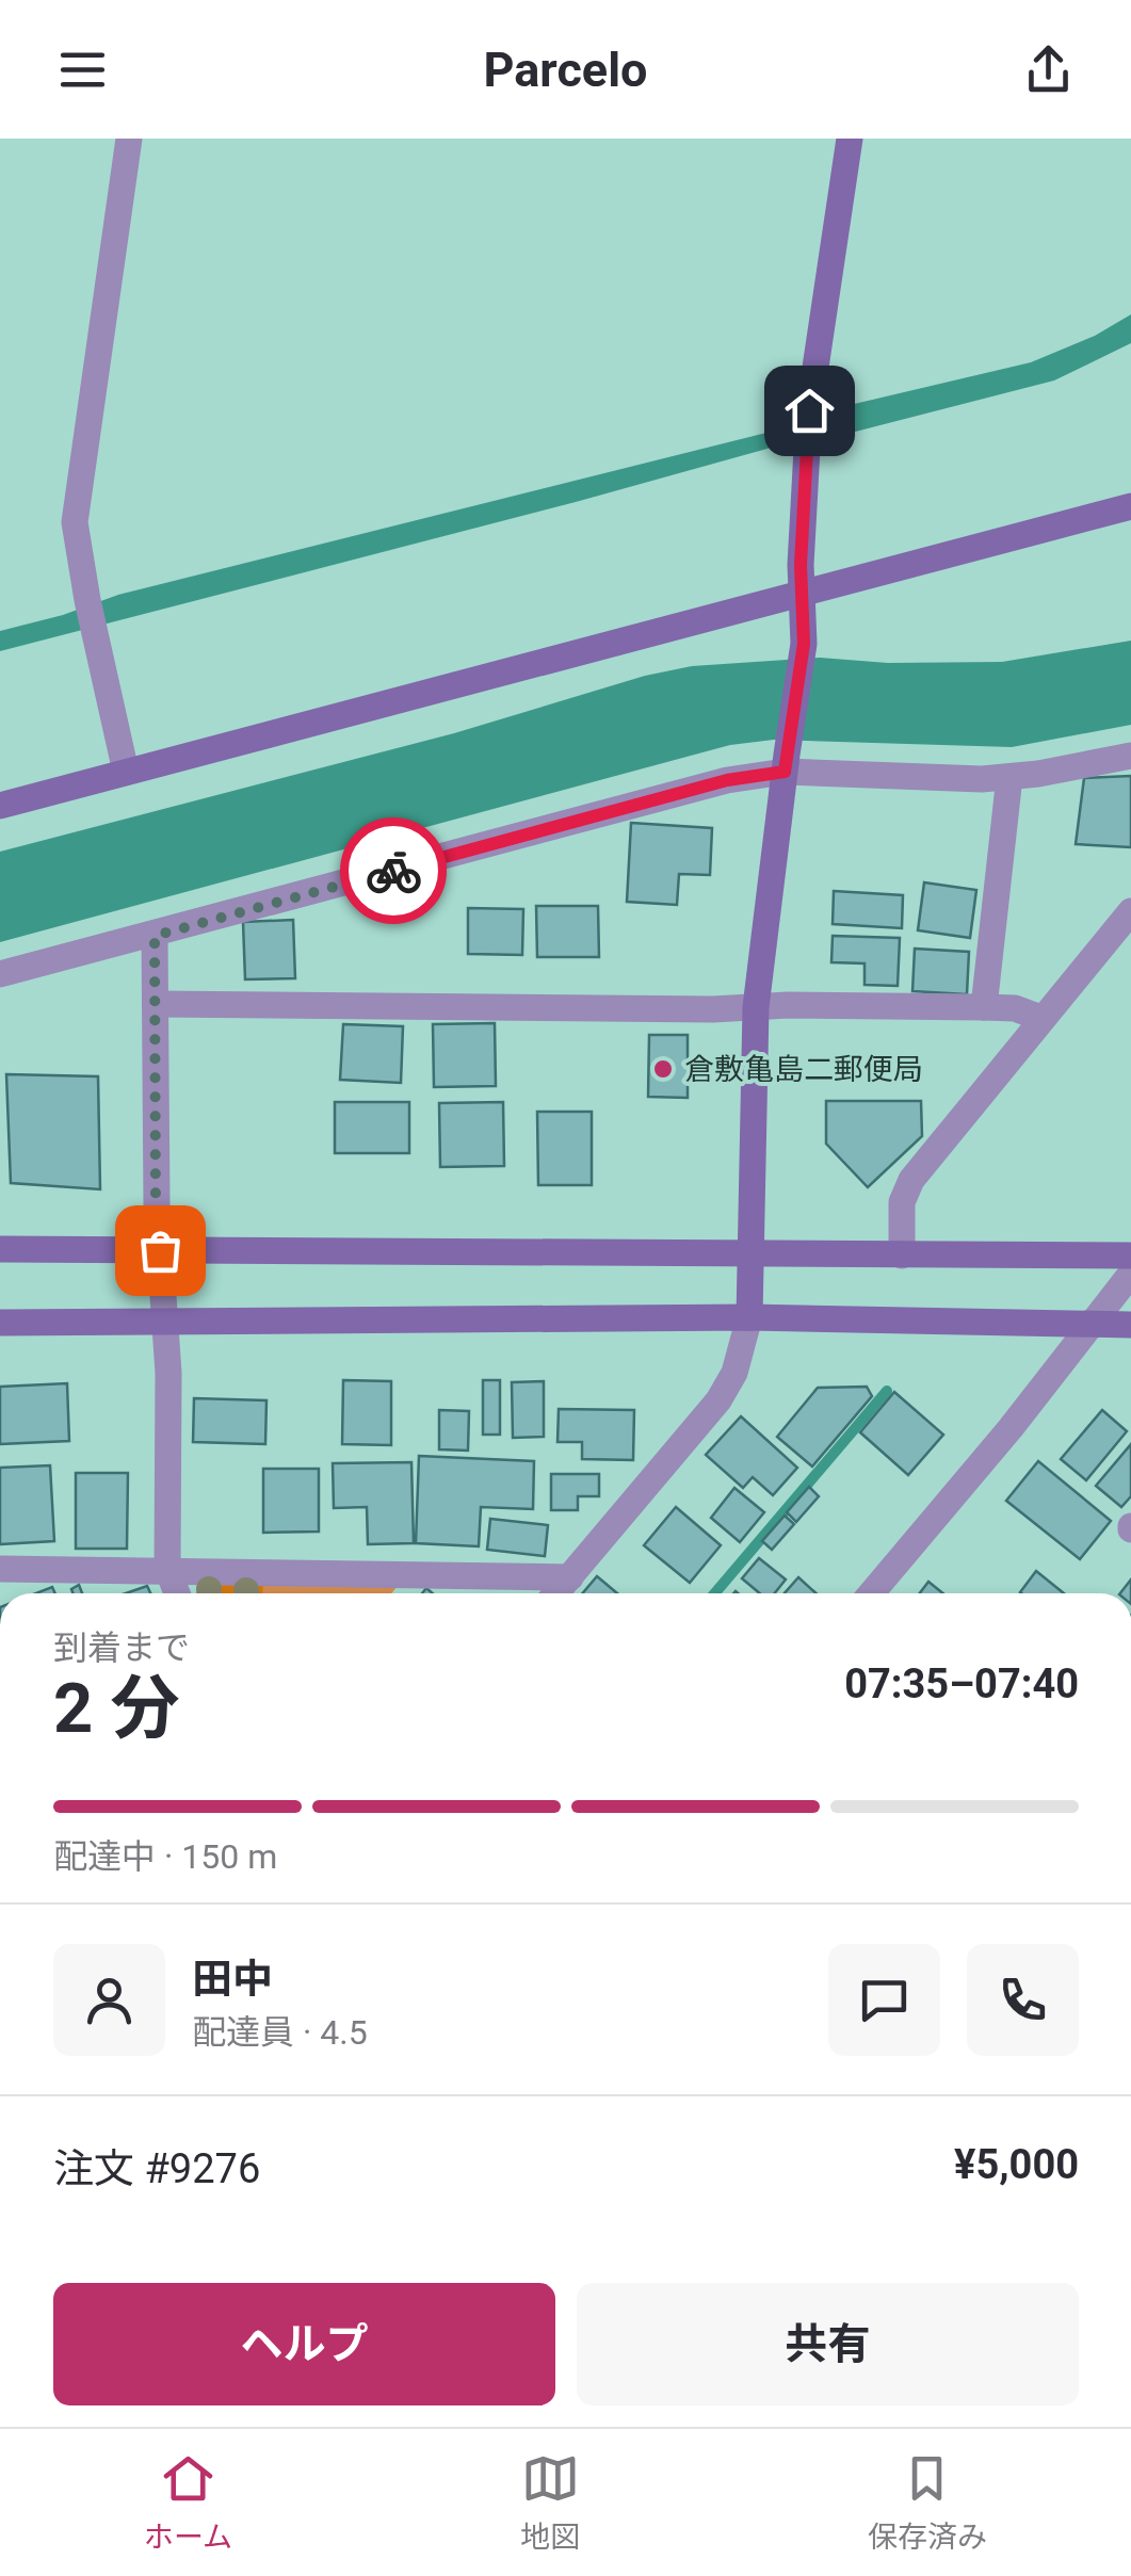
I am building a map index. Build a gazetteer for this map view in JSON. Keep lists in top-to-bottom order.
{
  "places": ["倉敷亀島二郵便局"],
  "page": {
    "header": "Parcelo",
    "heading": ["2 分", "到着まで", "07:35–07:40"],
    "panel": [
      "田中",
      "配達員 · 4.5",
      "注文 #9276",
      "¥5,000"
    ],
    "bar": "配達中 · 150 m",
    "buttons": ["ヘルプ", "共有"],
    "tabs": ["ホーム", "地図", "保存済み"]
  }
}
